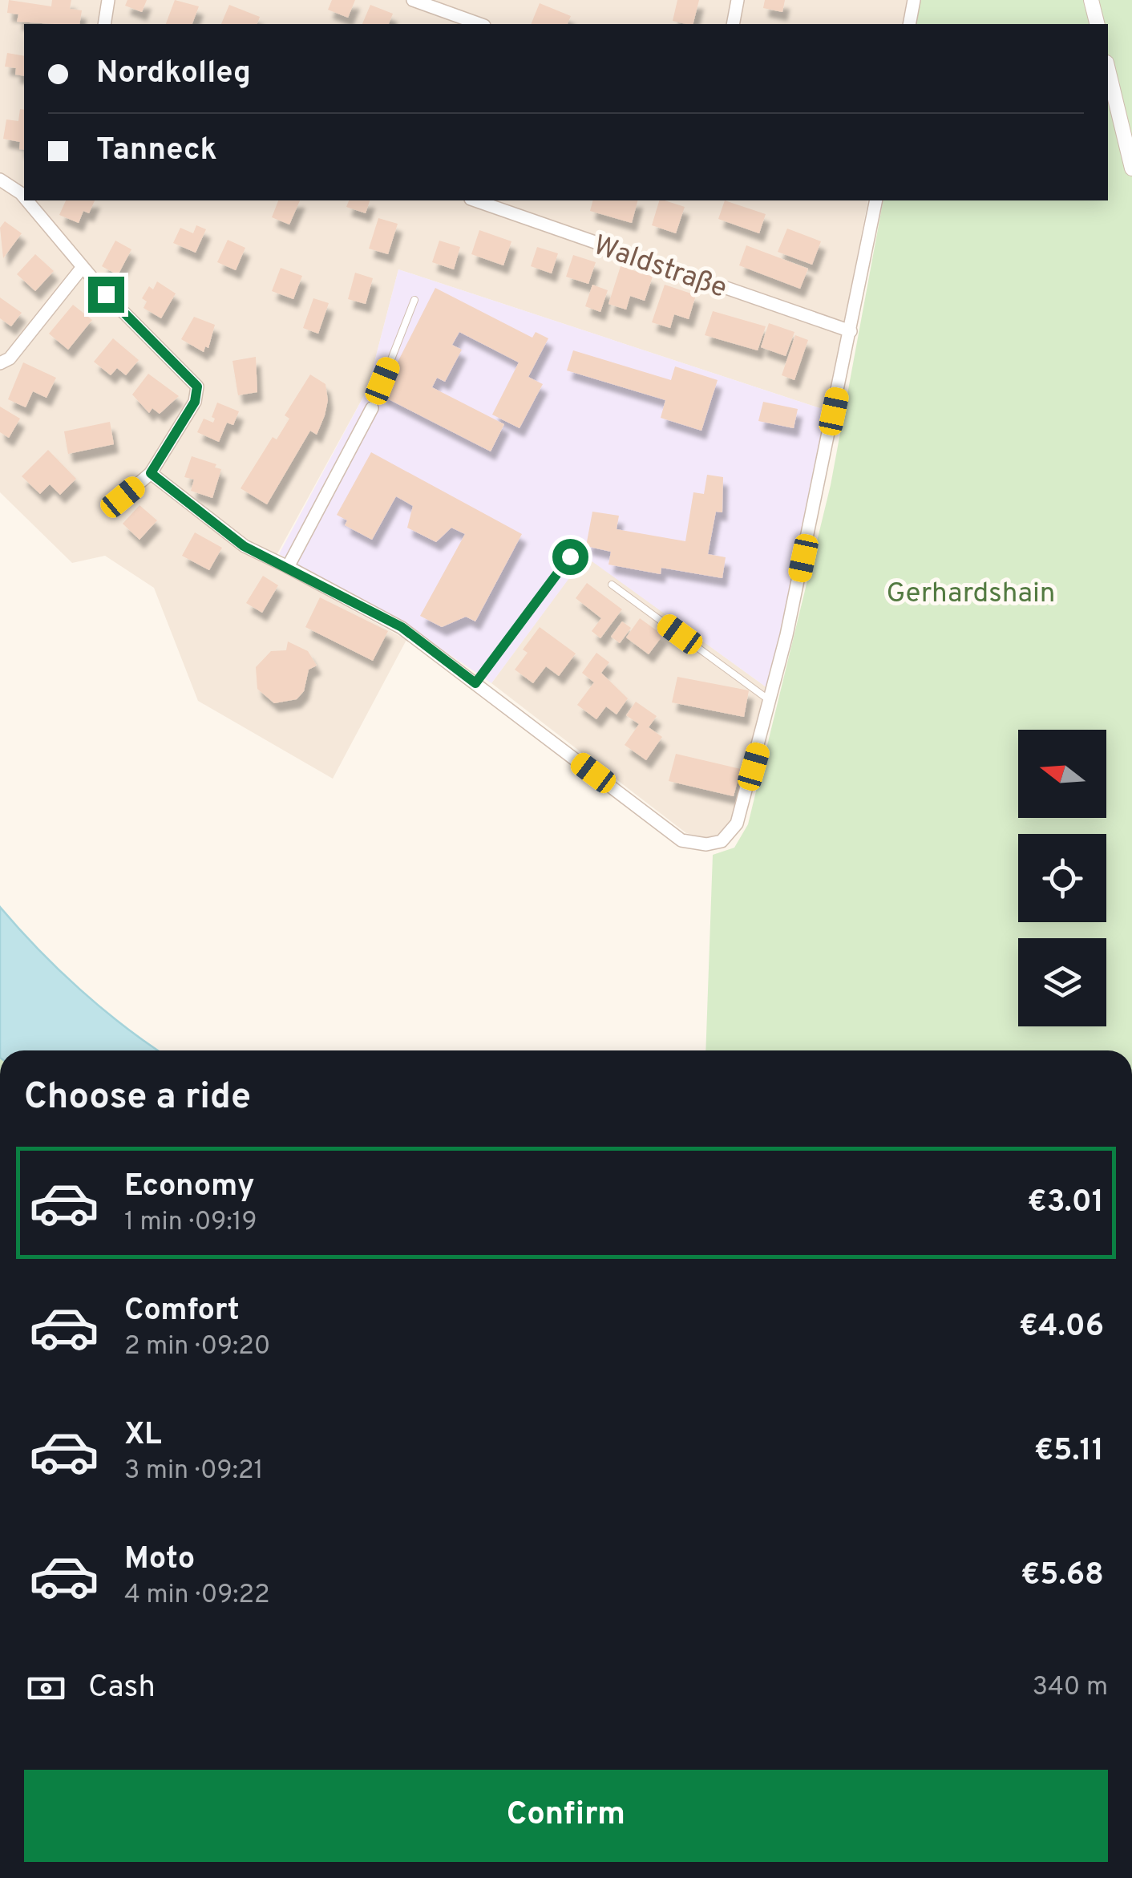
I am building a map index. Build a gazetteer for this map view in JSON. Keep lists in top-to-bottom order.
{
  "streets": {
    "street": ["Waldstraße"]
  },
  "parks": ["Gerhardshain"],
  "north": "left",
  "page": {
    "banner": ["Nordkolleg", "Tanneck"],
    "heading": "Choose a ride",
    "list": [
      {
        "name": "Economy",
        "note": "1 min · 09:19",
        "value": "€3.01"
      },
      {
        "name": "Comfort",
        "note": "2 min · 09:20",
        "value": "€4.06"
      },
      {
        "name": "XL",
        "note": "3 min · 09:21",
        "value": "€5.11"
      },
      {
        "name": "Moto",
        "note": "4 min · 09:22",
        "value": "€5.68"
      }
    ],
    "pay": ["Cash", "340 m"],
    "buttons": "Confirm"
  }
}
